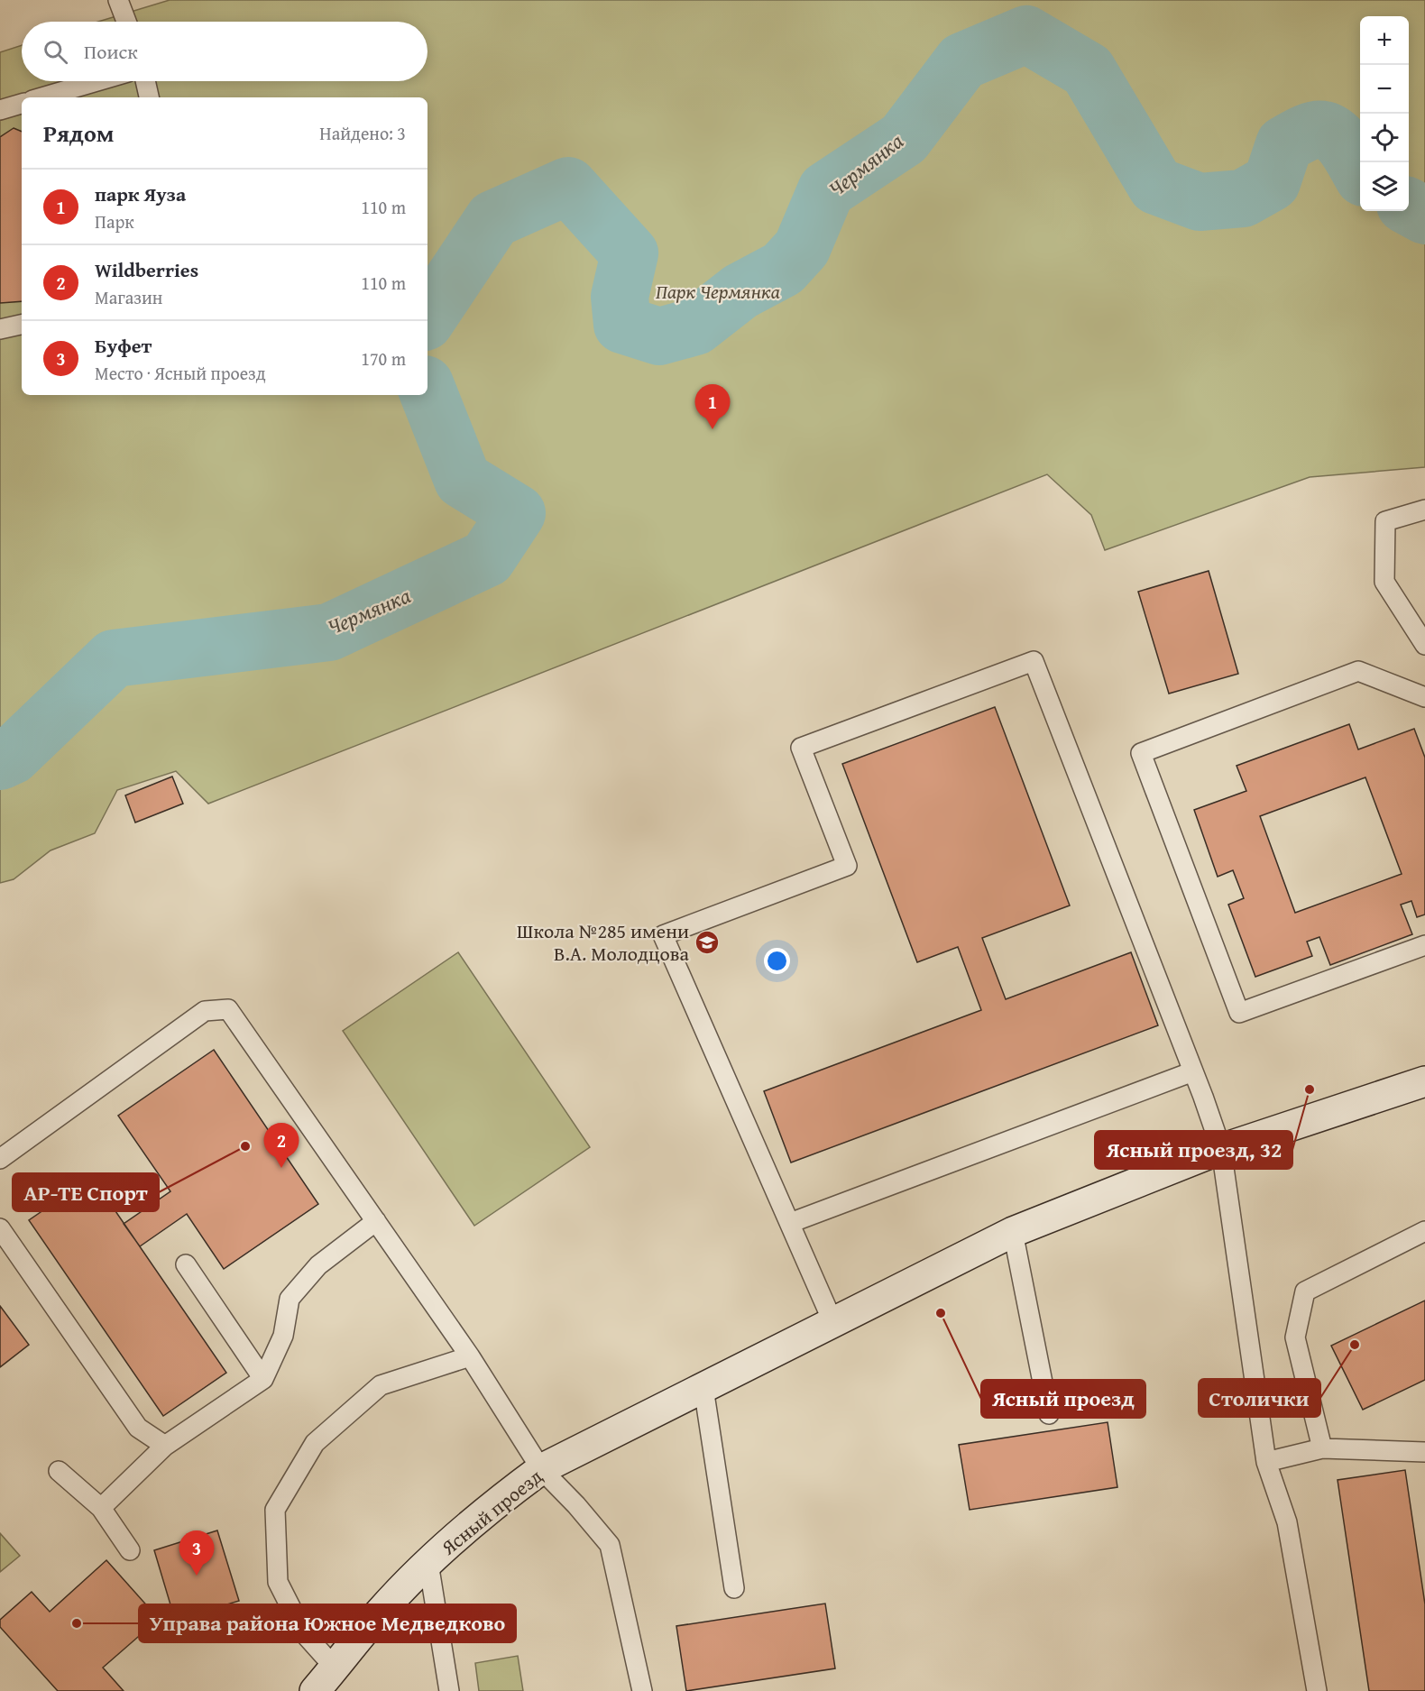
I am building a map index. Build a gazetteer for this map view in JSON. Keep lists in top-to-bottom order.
{
  "streets": {
    "street": ["Ясный проезд"]
  },
  "water": ["Чермянка"],
  "parks": ["Парк Чермянка"],
  "places": {
    "school or university": ["Школа №285 имени В.А. Молодцова"],
    "other": [
      "Ясный проезд, 32",
      "АР-ТЕ Спорт",
      "Ясный проезд",
      "Столички",
      "Управа района Южное Медведково"
    ]
  },
  "page": {
    "map_buttons": ["+", "−"],
    "search": "Поиск",
    "heading": ["Рядом", "Найдено: 3"],
    "list": [
      {
        "mark": "1",
        "name": "парк Яуза",
        "note": "Парк",
        "value": "110 m"
      },
      {
        "mark": "2",
        "name": "Wildberries",
        "note": "Магазин",
        "value": "110 m"
      },
      {
        "mark": "3",
        "name": "Буфет",
        "note": "Место · Ясный проезд",
        "value": "170 m"
      }
    ],
    "pins": ["1", "2", "3"]
  }
}
